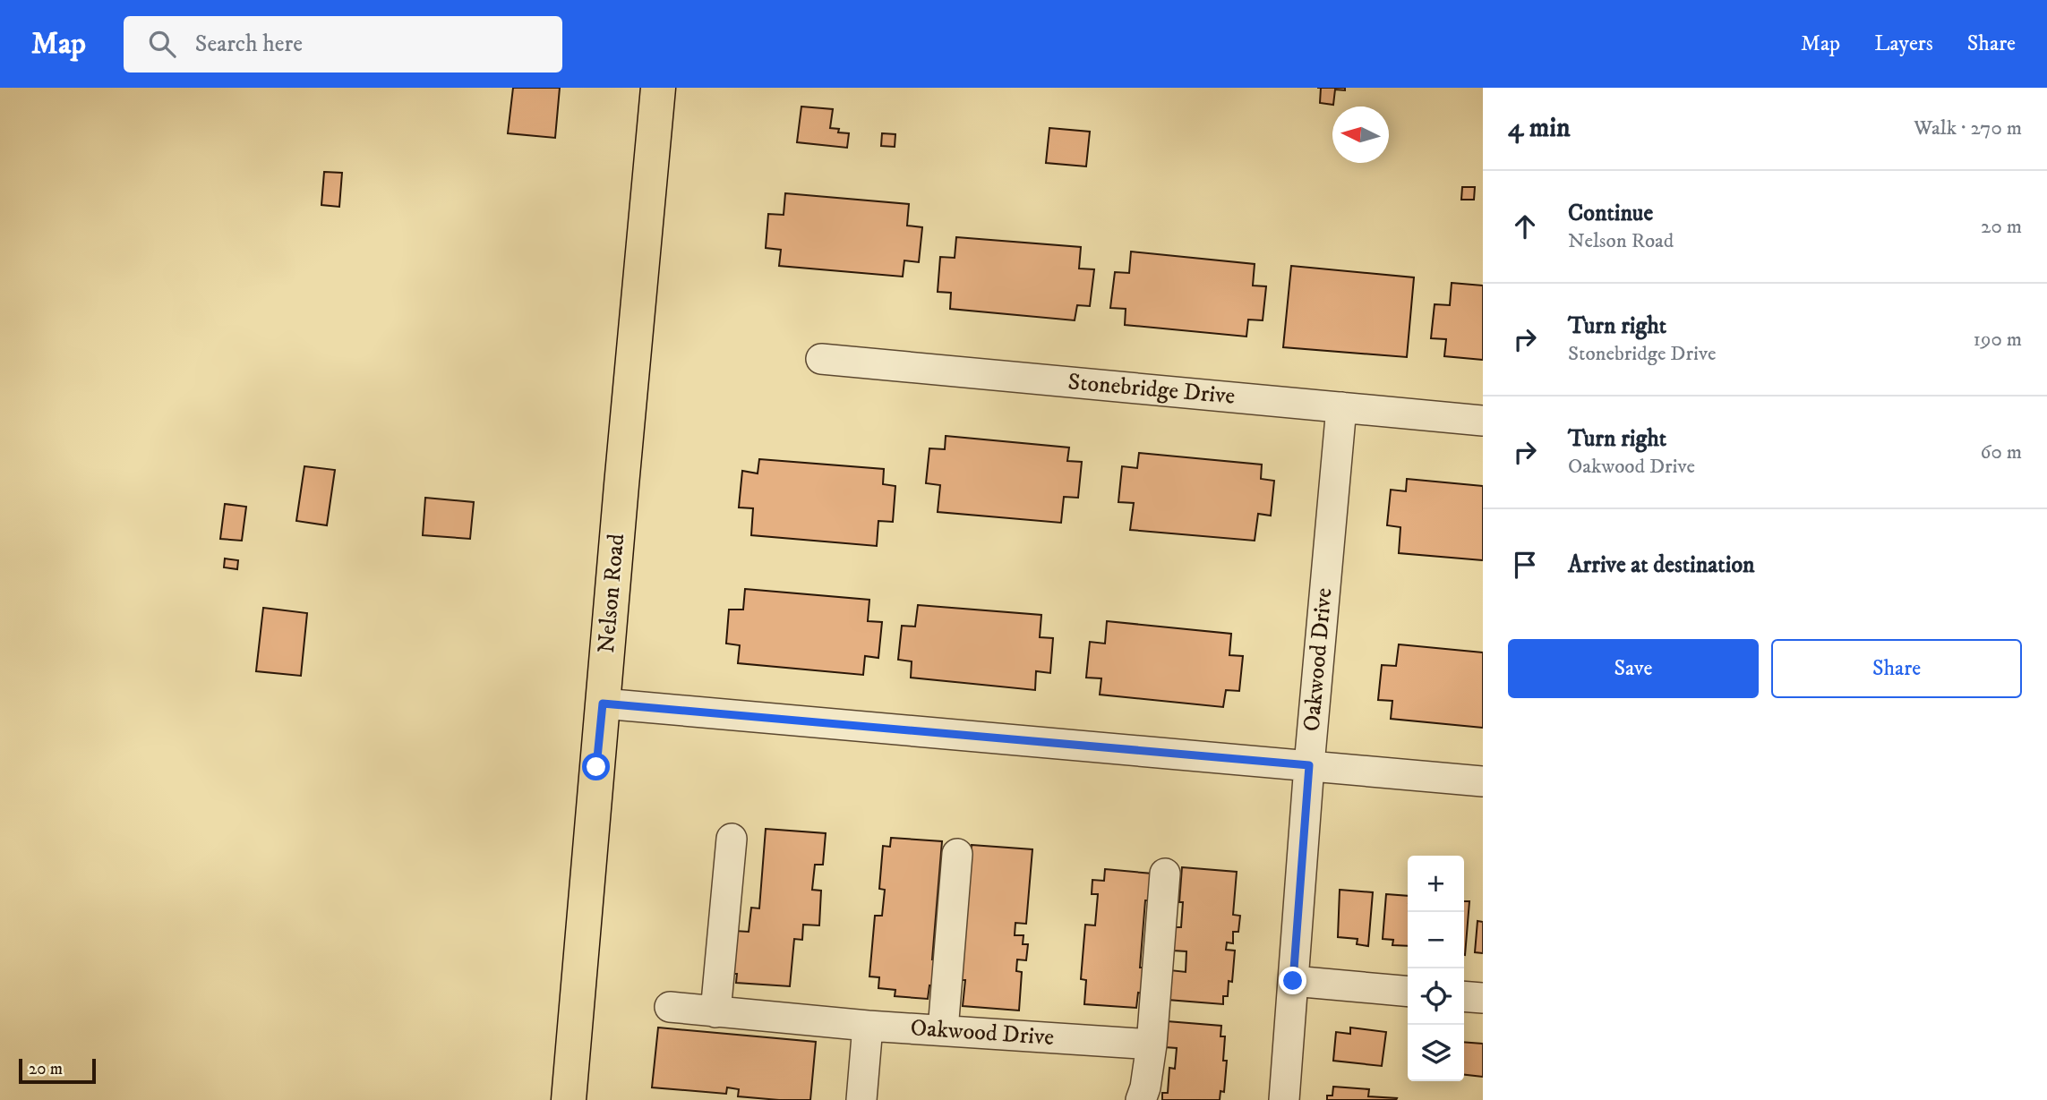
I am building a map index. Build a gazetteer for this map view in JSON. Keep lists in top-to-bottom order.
{
  "streets": {
    "main road": ["Nelson Road"],
    "street": ["Stonebridge Drive", "Oakwood Drive"]
  },
  "crossings": [
    ["Stonebridge Drive", "Oakwood Drive"]
  ],
  "scale_bar": "20 m",
  "north": "left",
  "page": {
    "header": "Map",
    "search": "Search here",
    "nav": ["Map", "Layers", "Share"],
    "heading": ["4 min", "Walk · 270 m"],
    "list": [
      ["Continue", "Nelson Road", "20 m"],
      ["Turn right", "Stonebridge Drive", "190 m"],
      ["Turn right", "Oakwood Drive", "60 m"],
      "Arrive at destination"
    ],
    "buttons": ["Save", "Share"],
    "map_buttons": ["+", "−"],
    "scale": "20 m"
  }
}
